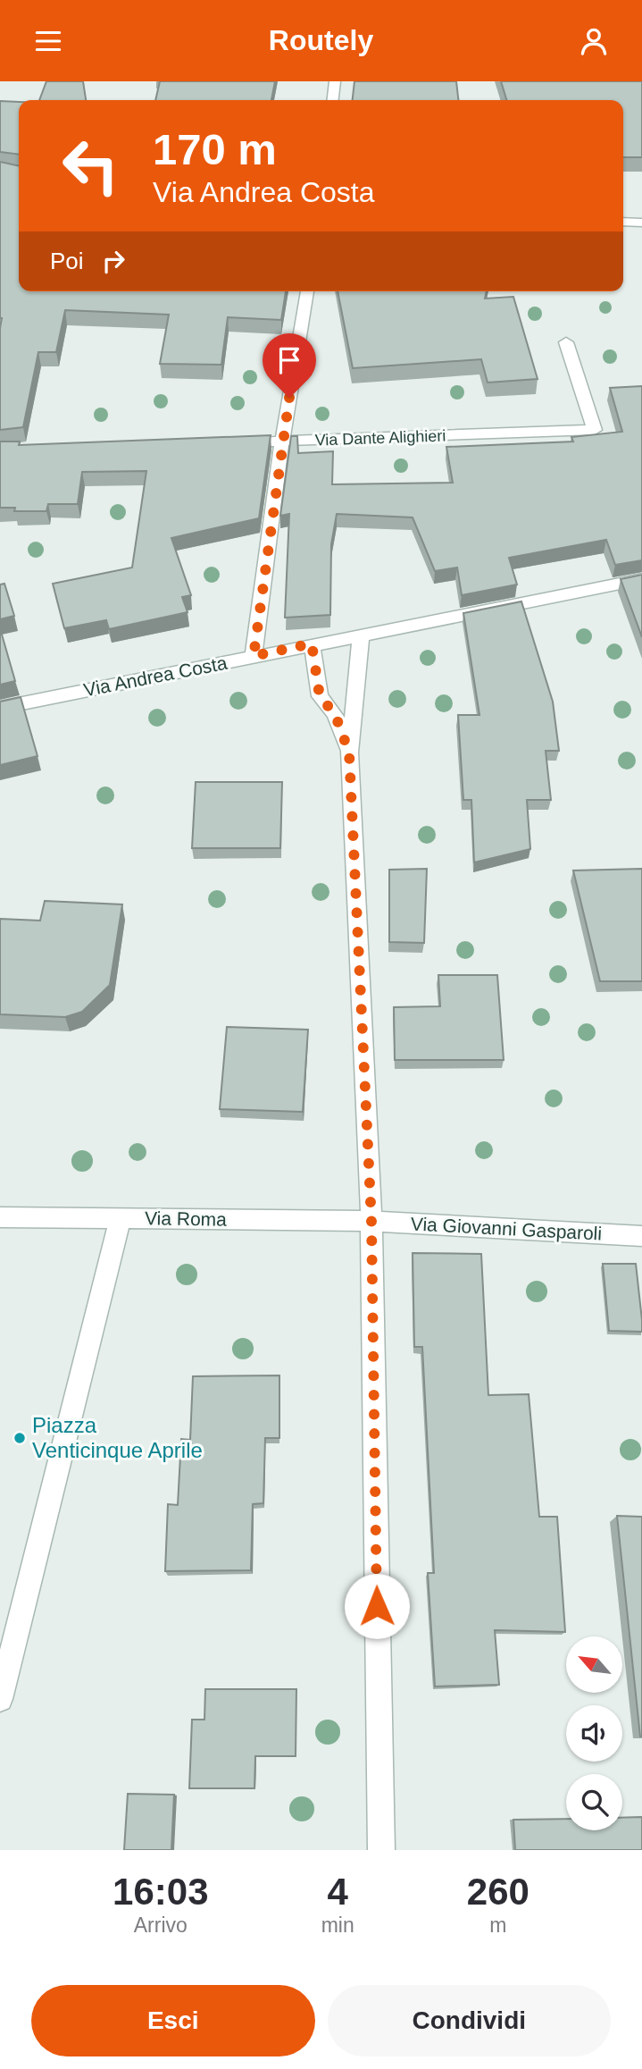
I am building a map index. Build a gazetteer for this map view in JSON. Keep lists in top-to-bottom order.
{
  "streets": {
    "street": [
      "Via Dante Alighieri",
      "Via Andrea Costa",
      "Via Roma",
      "Via Giovanni Gasparoli"
    ]
  },
  "crossings": [
    ["Via Roma", "Via Giovanni Gasparoli"]
  ],
  "places": ["Piazza Venticinque Aprile"],
  "north": "top left",
  "page": {
    "header": "Routely",
    "turn": ["170 m", "Via Andrea Costa"],
    "then": "Poi",
    "eta": [
      "16:03",
      "Arrivo",
      "4",
      "min",
      "260",
      "m"
    ],
    "buttons": ["Esci", "Condividi"]
  }
}
